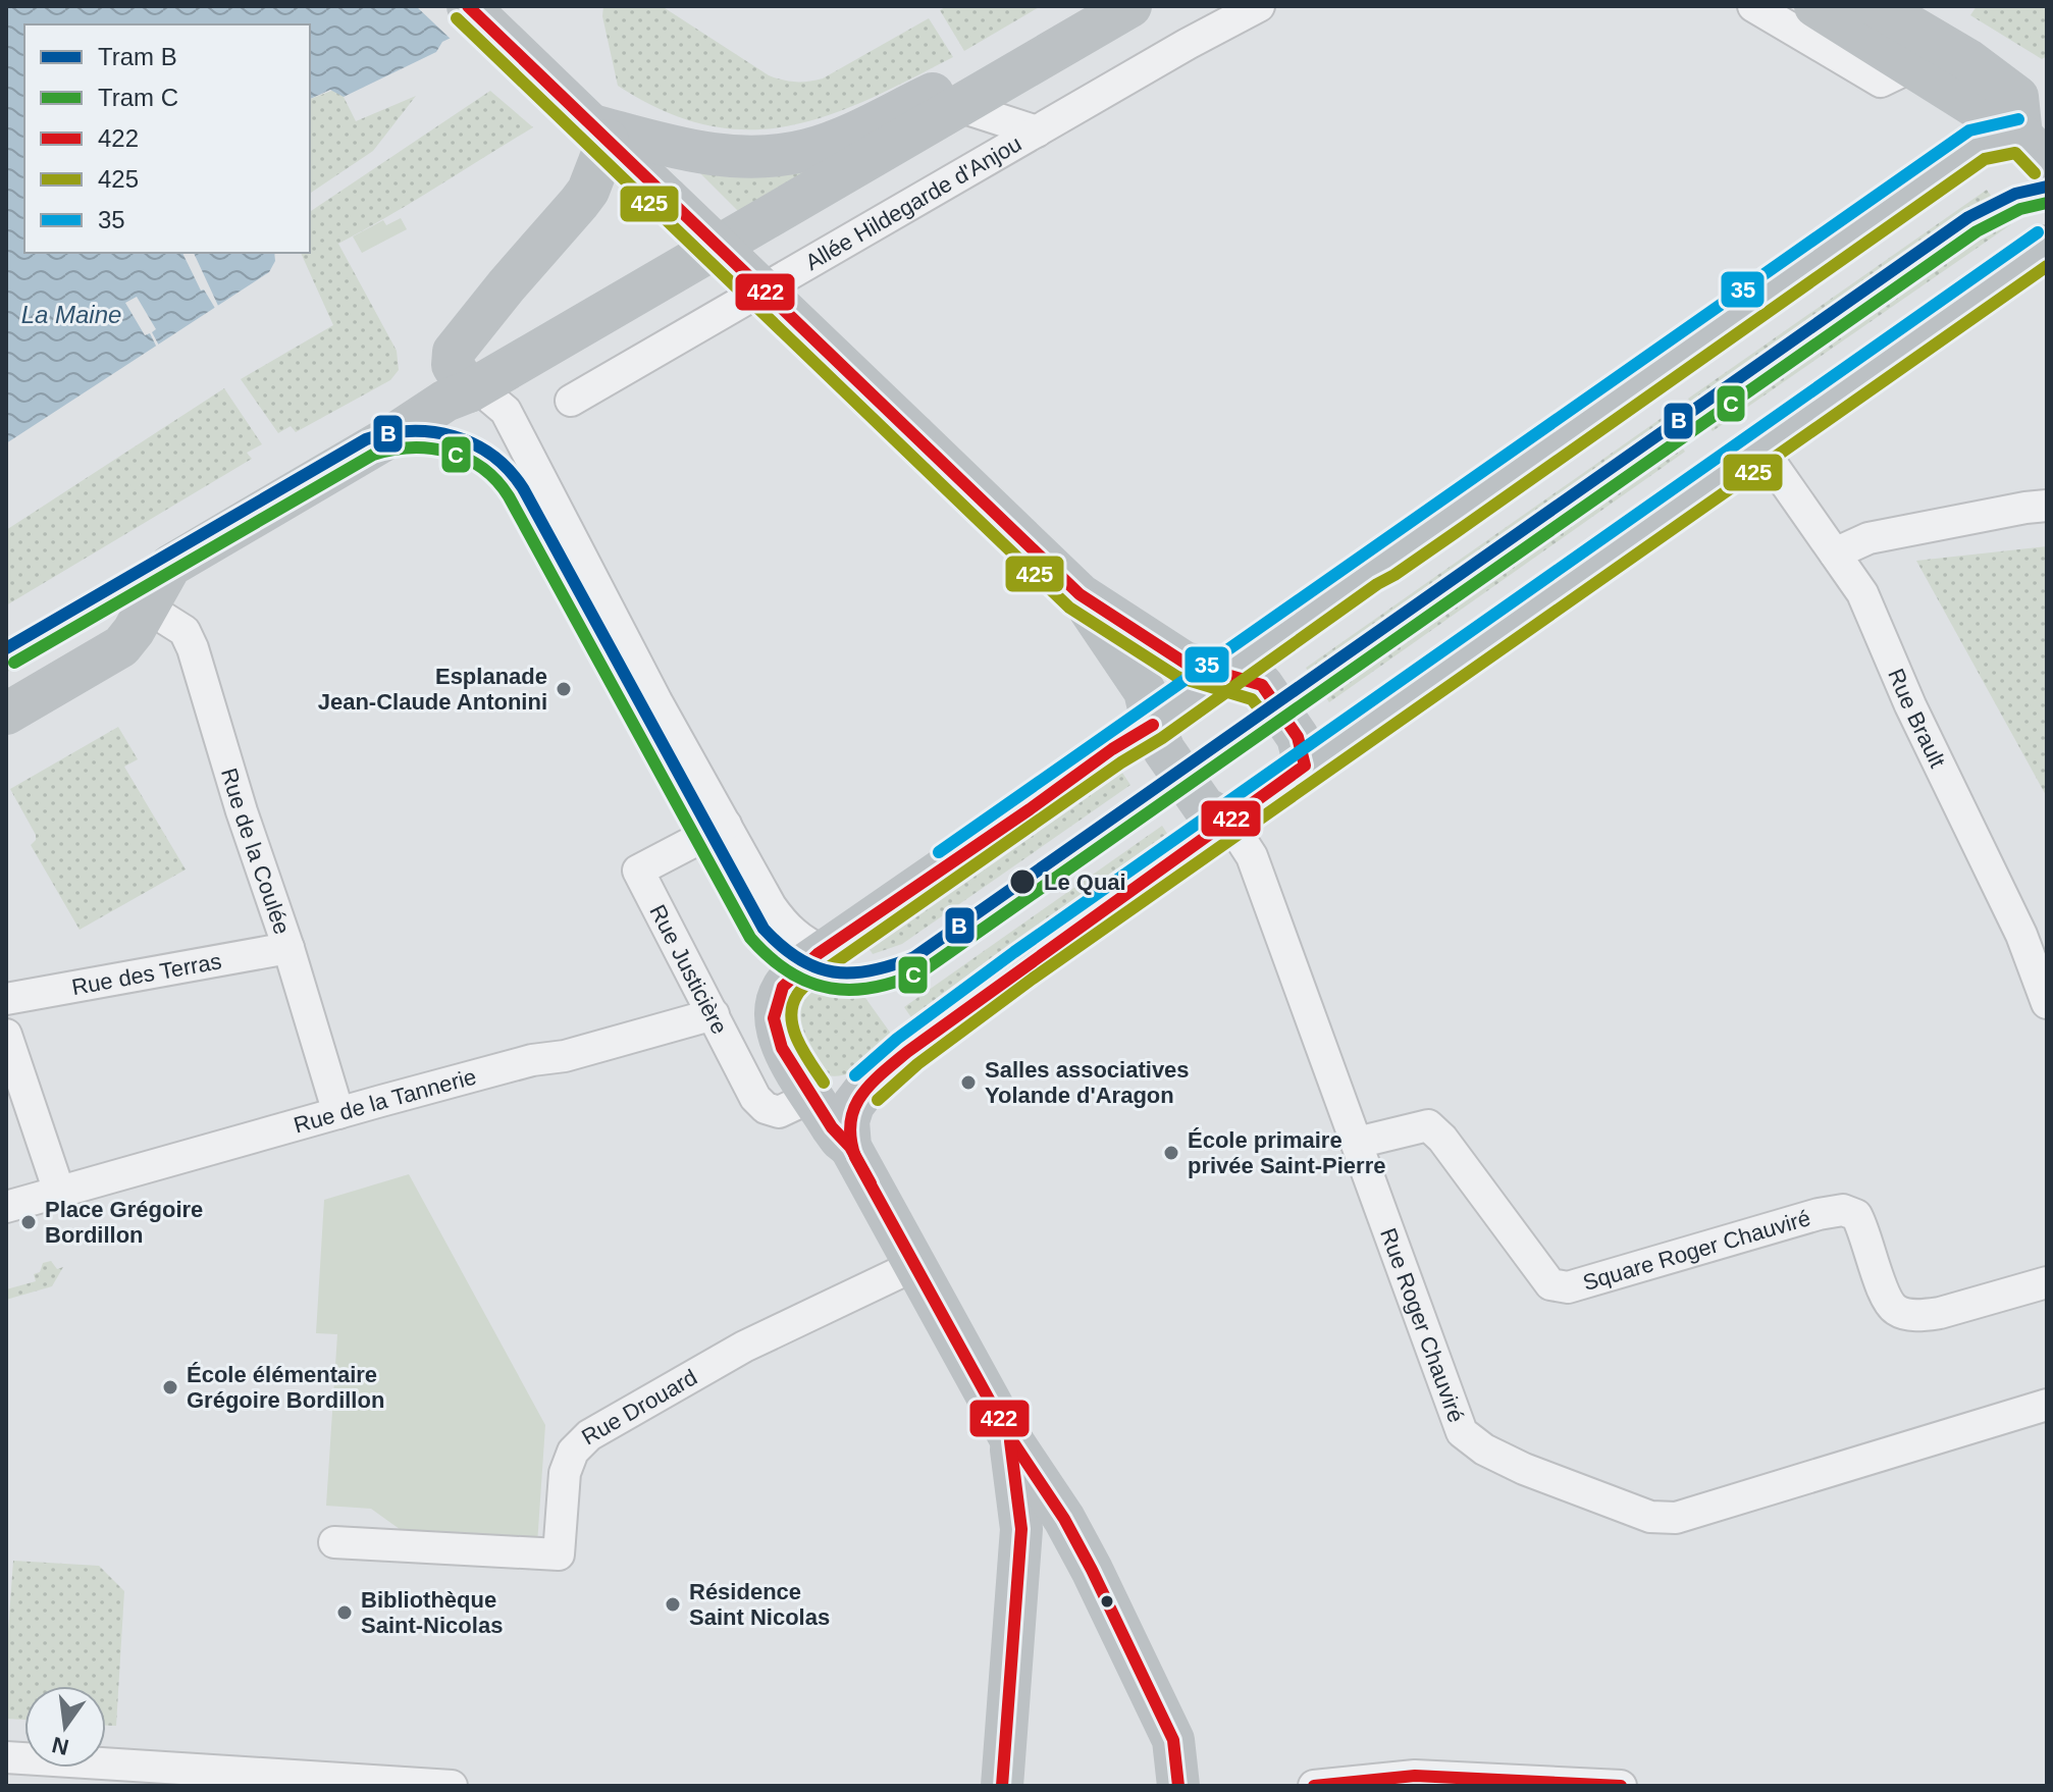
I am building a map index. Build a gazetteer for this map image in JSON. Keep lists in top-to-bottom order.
{
  "streets": {
    "street": [
      "Allée Hildegarde d'Anjou",
      "Rue Brault",
      "Rue de la Coulée",
      "Rue Justicière",
      "Rue des Terras",
      "Rue de la Tannerie",
      "Square Roger Chauviré",
      "Rue Roger Chauviré",
      "Rue Drouard"
    ]
  },
  "crossings": [
    ["Rue de la Coulée", "Rue des Terras"],
    ["Rue de la Coulée", "Rue de la Tannerie"],
    ["Rue Justicière", "Rue de la Tannerie"],
    ["Square Roger Chauviré", "Rue Roger Chauviré"]
  ],
  "water": ["La Maine"],
  "places": [
    "Esplanade Jean-Claude Antonini",
    "Le Quai",
    "Salles associatives Yolande d'Aragon",
    "École primaire privée Saint-Pierre",
    "Place Grégoire Bordillon",
    "École élémentaire Grégoire Bordillon",
    "Résidence Saint Nicolas",
    "Bibliothèque Saint-Nicolas"
  ],
  "lines": [
    "transit line 422",
    "transit line 425",
    "transit line 35",
    "tram line B",
    "tram line C"
  ],
  "legend": [
    "Tram B",
    "Tram C",
    "422",
    "425",
    "35"
  ],
  "north": "bottom"
}
